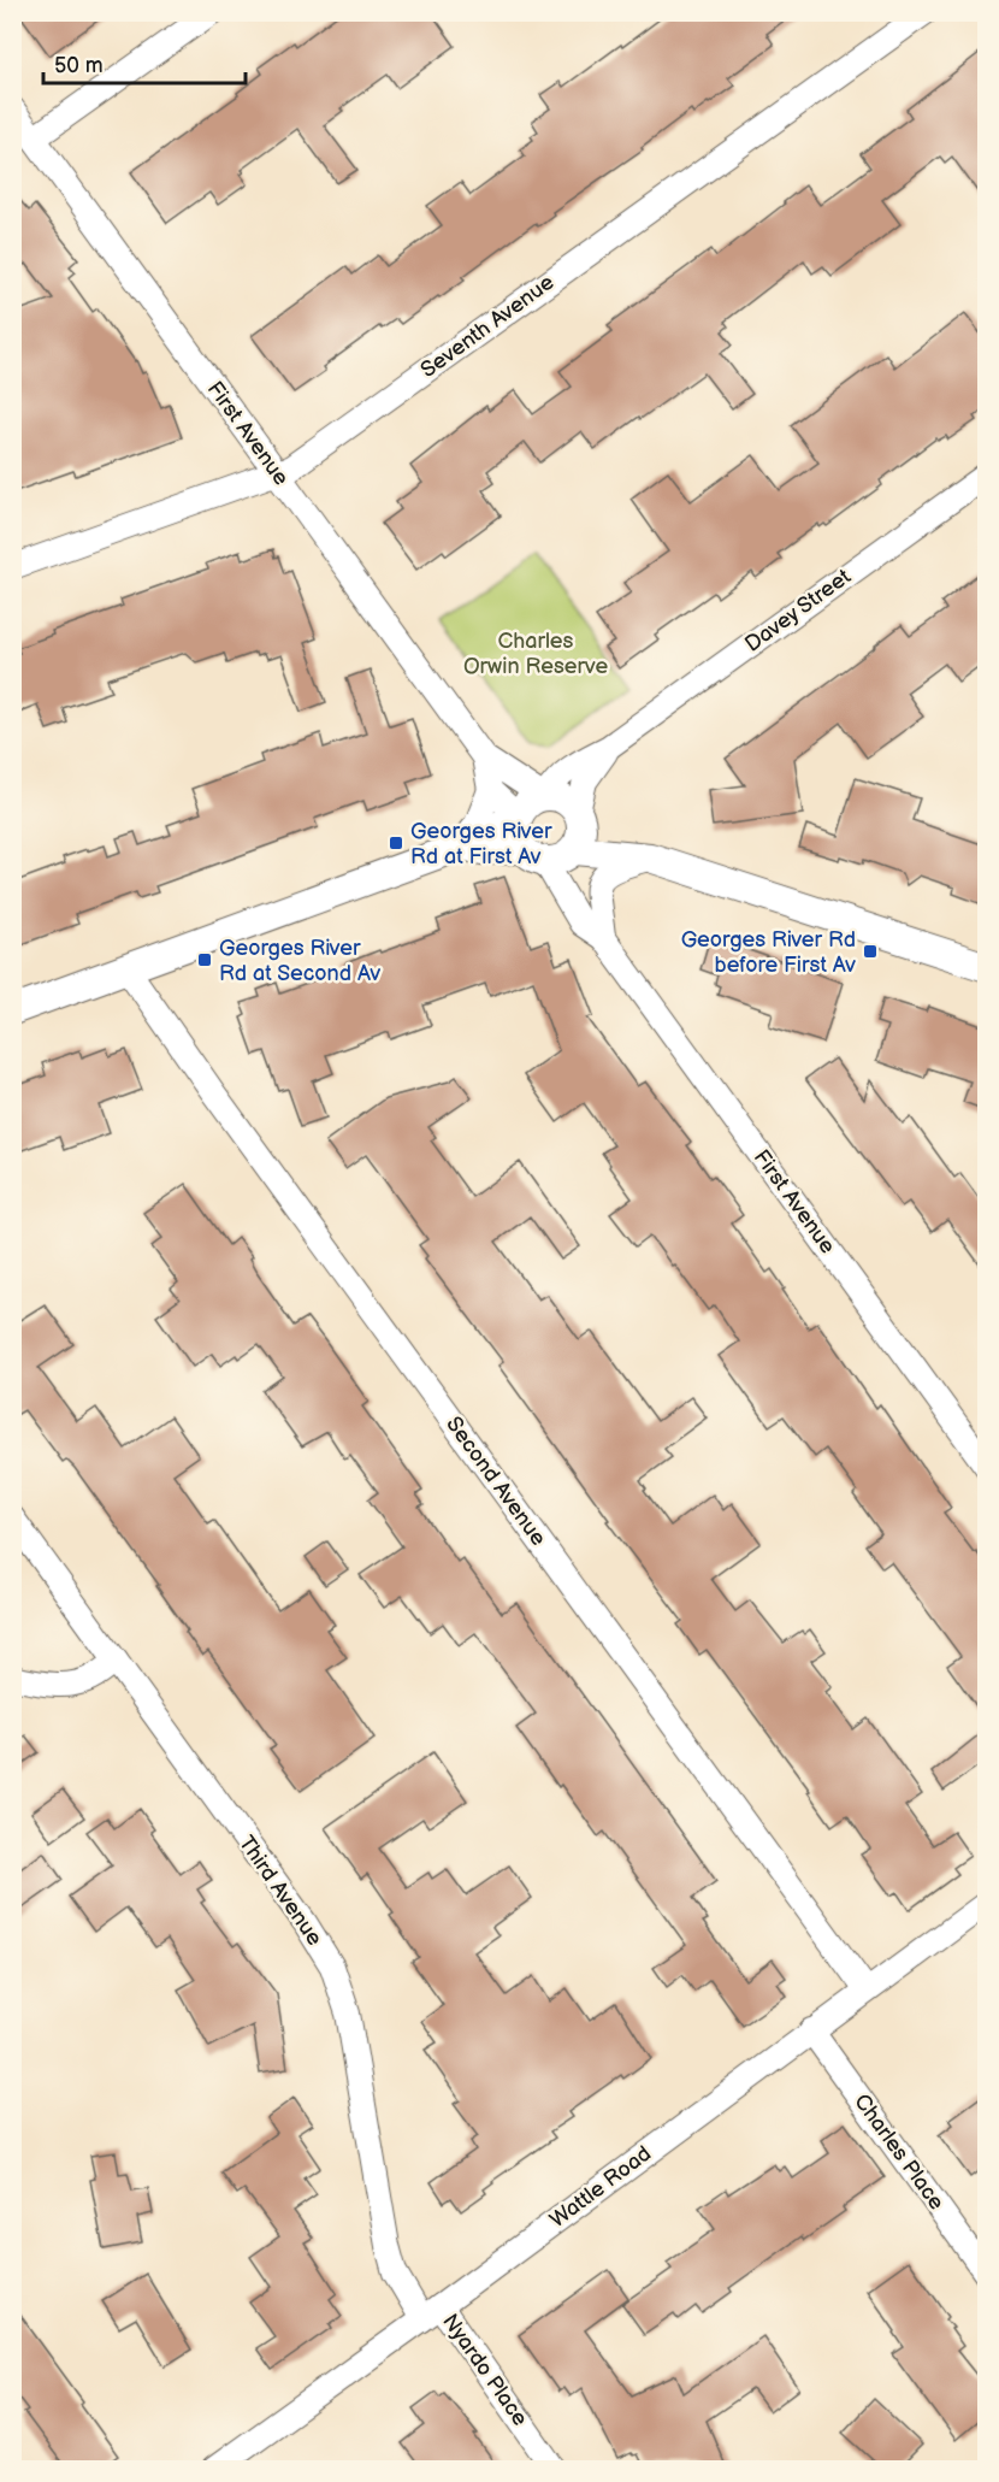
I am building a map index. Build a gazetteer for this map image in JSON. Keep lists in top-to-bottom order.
{
  "streets": {
    "street": [
      "Seventh Avenue",
      "First Avenue",
      "Davey Street",
      "Second Avenue",
      "Third Avenue",
      "Charles Place",
      "Wattle Road",
      "Nyardo Place"
    ]
  },
  "crossings": [
    ["Seventh Avenue", "First Avenue"],
    ["First Avenue", "Davey Street"],
    ["Second Avenue", "Wattle Road"],
    ["Third Avenue", "Wattle Road"],
    ["Third Avenue", "Nyardo Place"],
    ["Charles Place", "Wattle Road"],
    ["Wattle Road", "Nyardo Place"]
  ],
  "parks": ["Charles Orwin Reserve"],
  "places": {
    "transit": ["Georges River Rd at First Av", "Georges River Rd before First Av", "Georges River Rd at Second Av"]
  },
  "scale_bar": "50 m"
}
